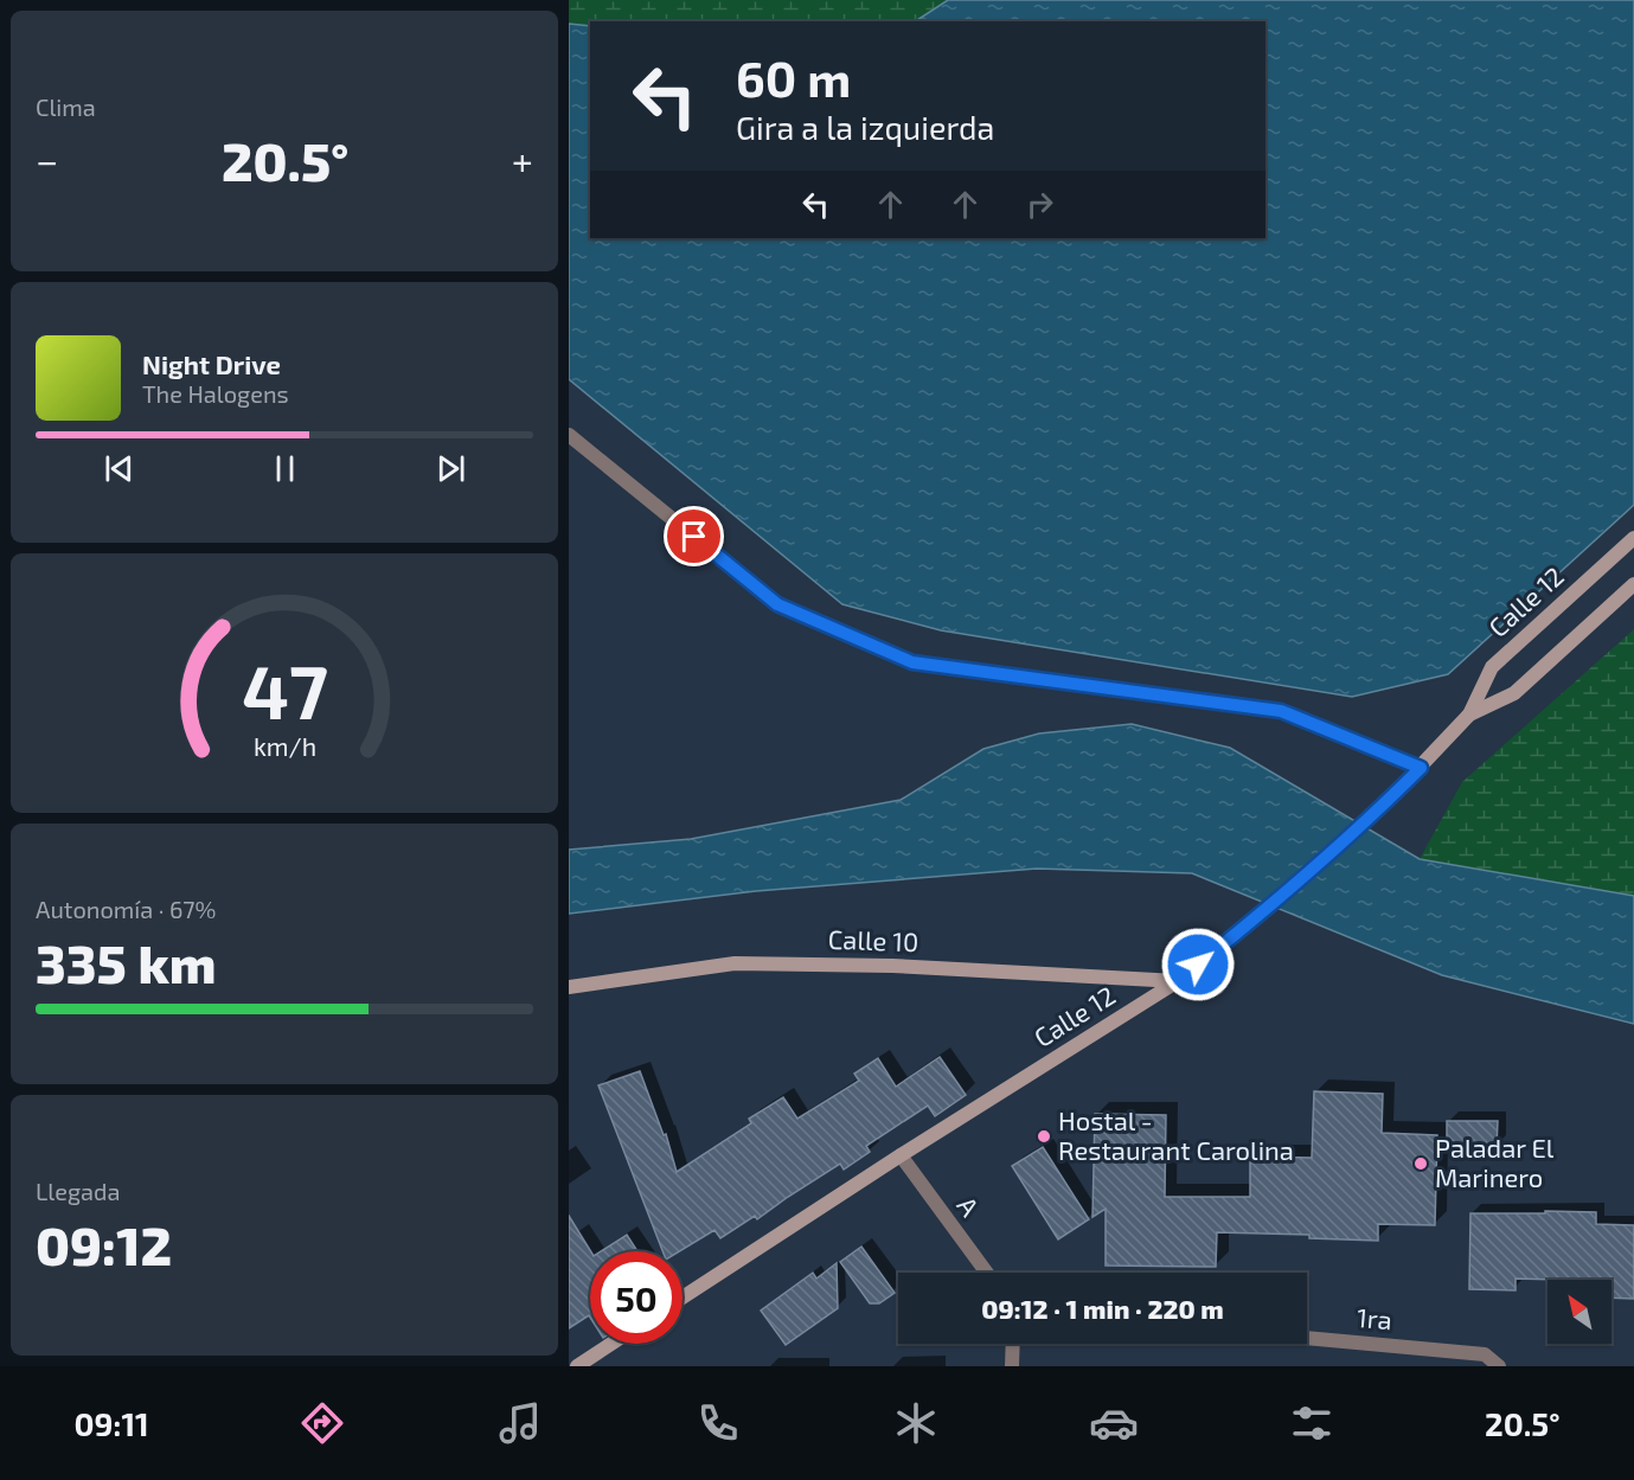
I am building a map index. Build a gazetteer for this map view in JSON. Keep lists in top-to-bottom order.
{
  "streets": {
    "main road": ["Calle 12", "Calle 10"],
    "street": ["A", "1ra"]
  },
  "crossings": [
    ["Calle 12", "Calle 10"],
    ["Calle 12", "A"]
  ],
  "places": ["Hostal - Restaurant Carolina", "Paladar El Marinero"],
  "north": "top left",
  "page": {
    "tile": [
      "Clima",
      ["Autonomía · 67%", "335 km"],
      ["Llegada", "09:12"]
    ],
    "turn": ["60 m", "Gira a la izquierda"],
    "heat": ["−", "20.5°", "+"],
    "song": ["Night Drive", "The Halogens"],
    "limit": "50",
    "trip": "09:12 · 1 min · 220 m",
    "tabs": ["09:11", "20.5°"],
    "gauge": ["47", "km/h"]
  }
}
